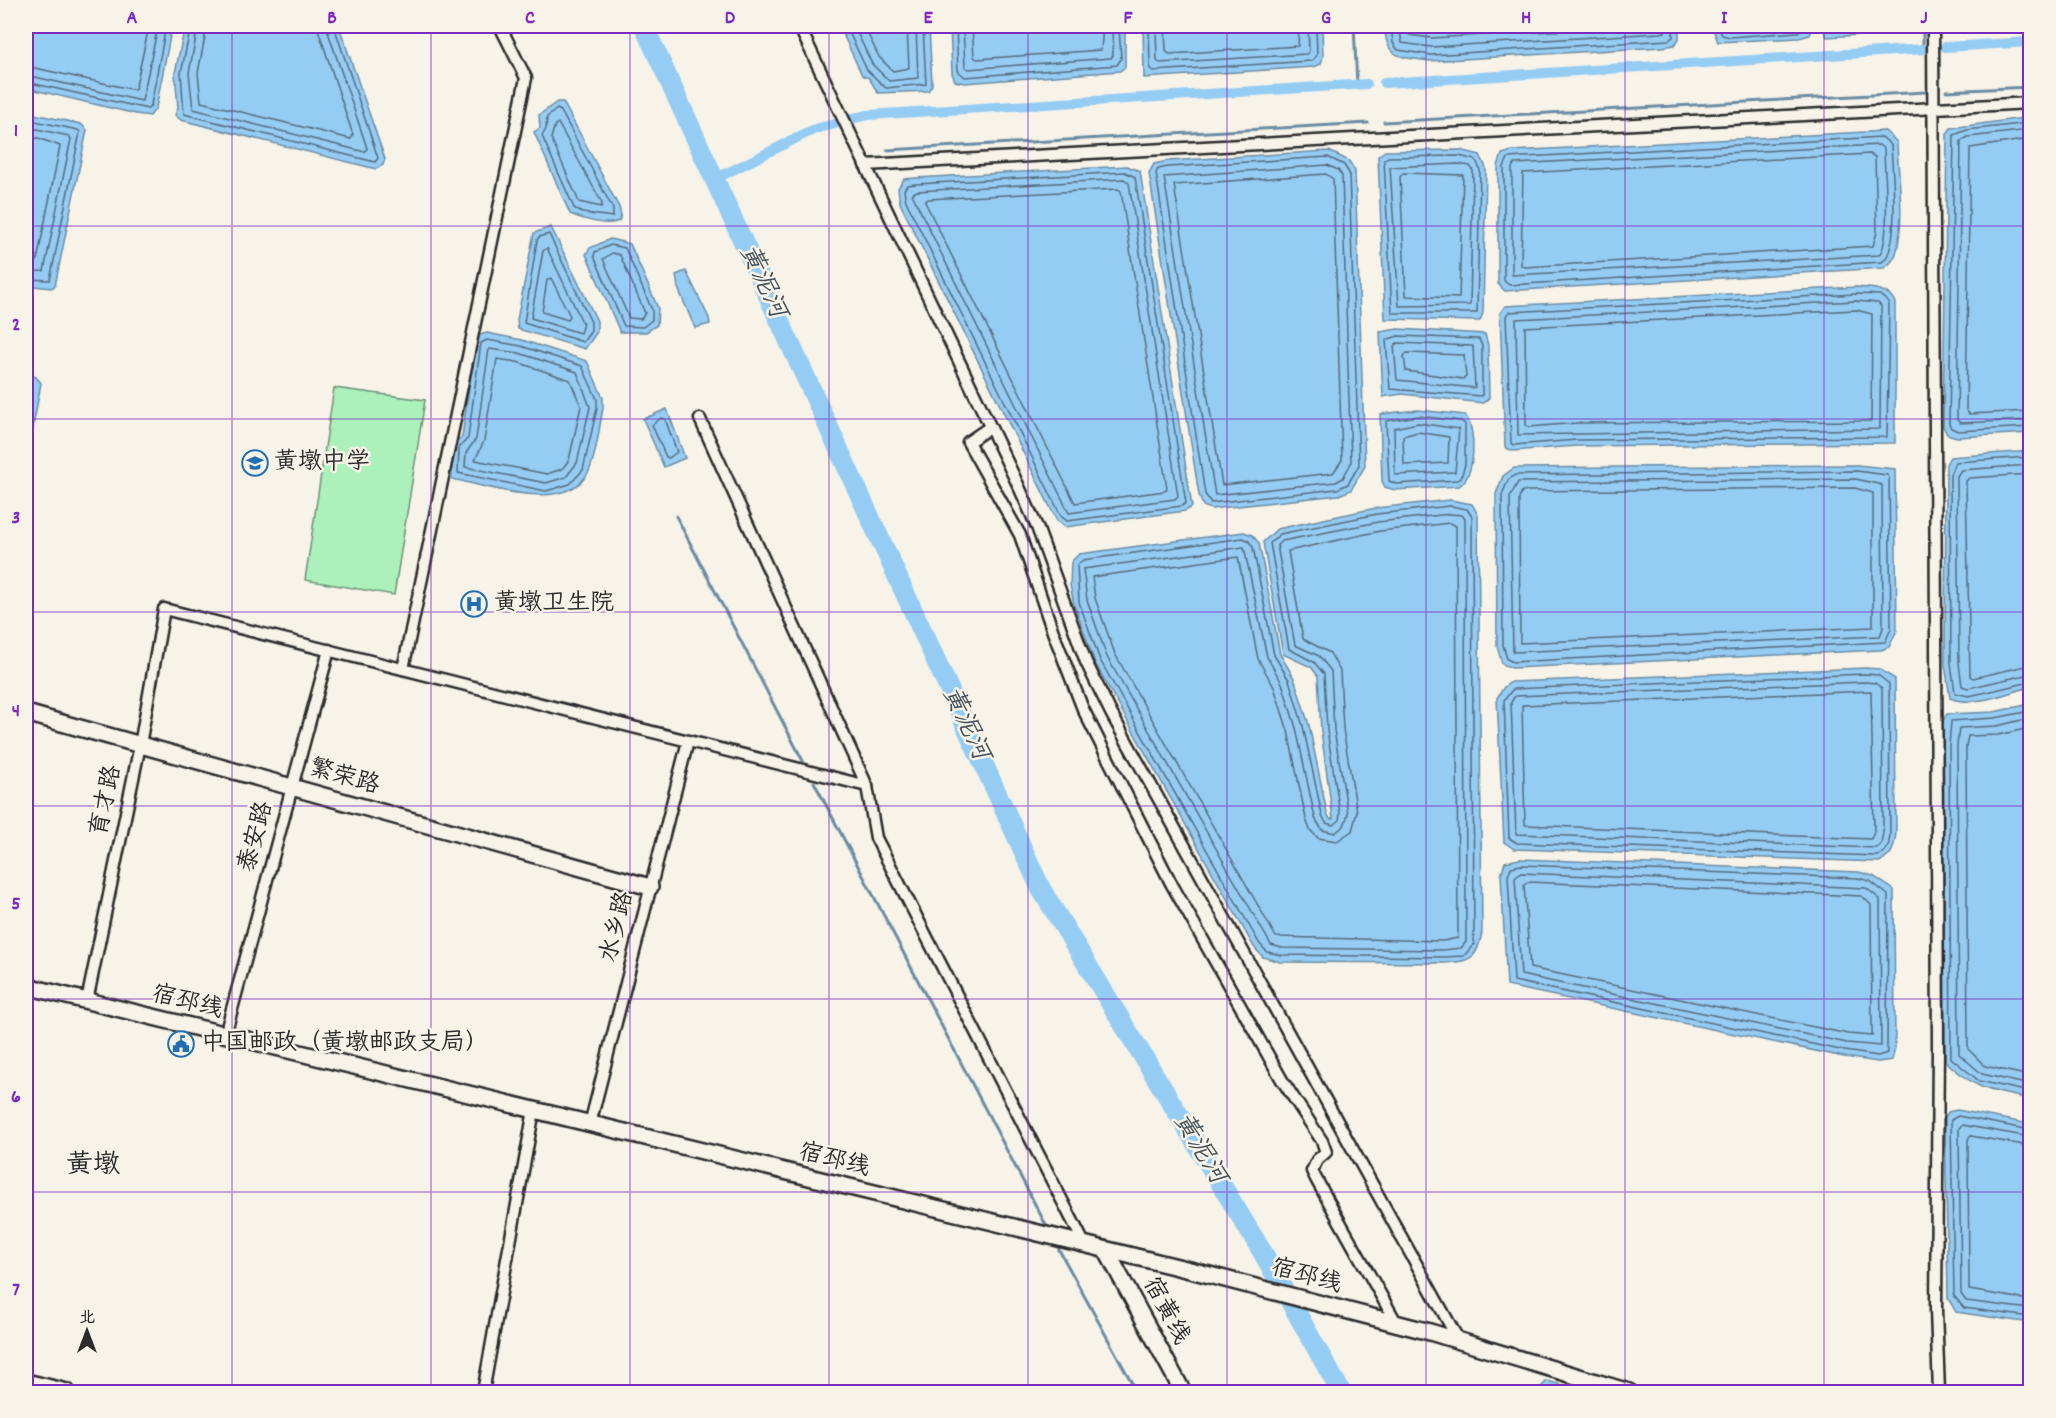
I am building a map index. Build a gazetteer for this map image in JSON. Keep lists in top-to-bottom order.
{
  "streets": {
    "street": [
      "繁荣路",
      "育才路",
      "泰安路",
      "水乡路",
      "宿邳线",
      "宿黄线"
    ]
  },
  "crossings": [
    ["繁荣路", "育才路"],
    ["繁荣路", "泰安路"],
    ["繁荣路", "水乡路"],
    ["育才路", "泰安路"],
    ["育才路", "宿邳线"],
    ["泰安路", "宿邳线"],
    ["水乡路", "宿邳线"],
    ["宿邳线", "宿黄线"]
  ],
  "districts": ["黄墩"],
  "water": ["黄泥河"],
  "places": {
    "school or university": ["黄墩中学"],
    "hospital": ["黄墩卫生院"],
    "public building": ["中国邮政（黄墩邮政支局）"]
  },
  "north": "top",
  "grid": {
    "columns": [
      "A",
      "B",
      "C",
      "D",
      "E",
      "F",
      "G",
      "H",
      "I",
      "J"
    ],
    "rows": [
      "1",
      "2",
      "3",
      "4",
      "5",
      "6",
      "7"
    ]
  }
}
